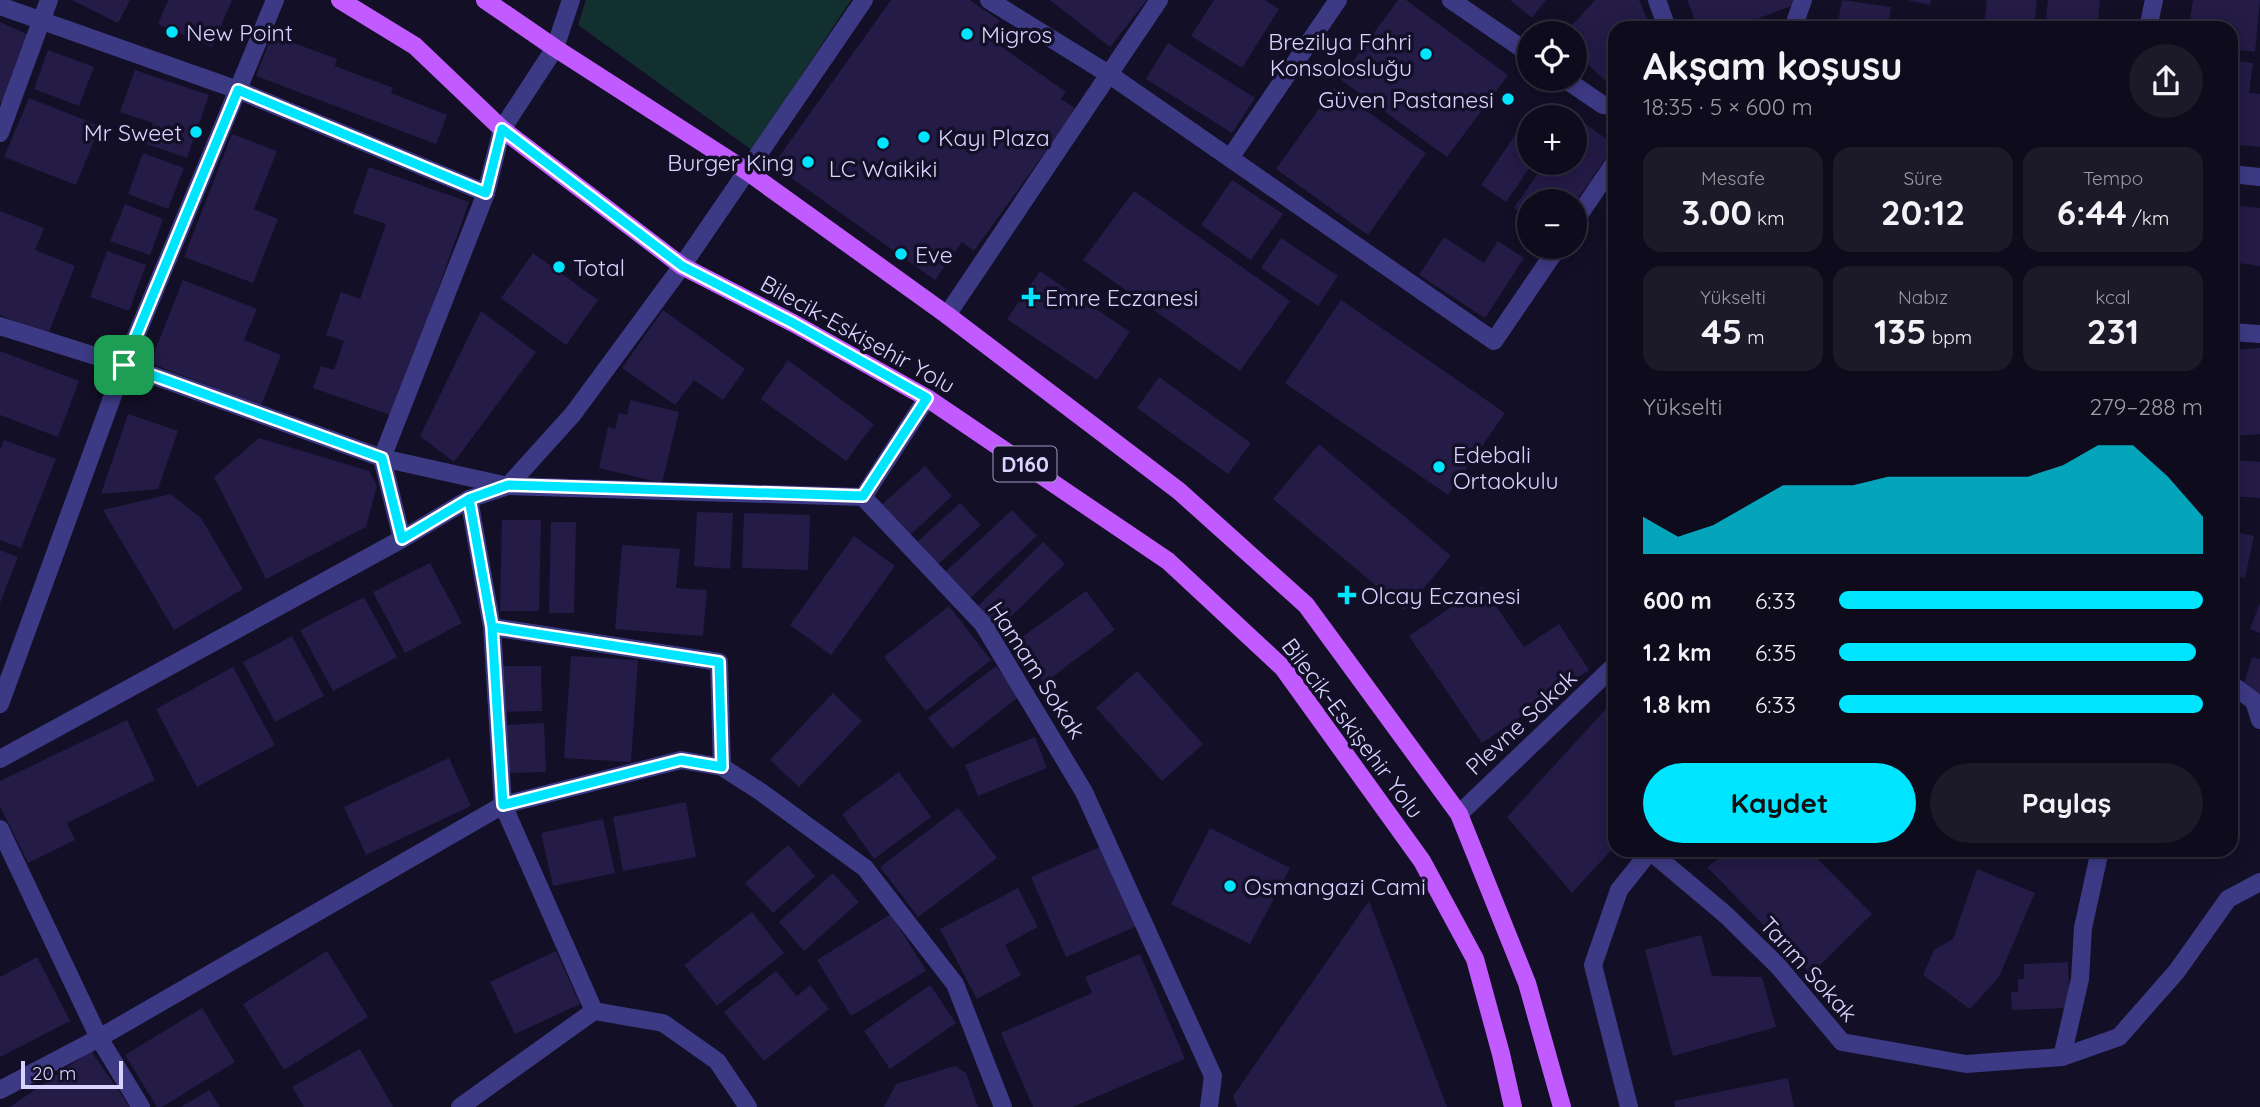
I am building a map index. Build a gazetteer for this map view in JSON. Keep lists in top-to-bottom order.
{
  "streets": {
    "main road": ["Bilecik-Eskişehir Yolu", "D160"],
    "street": ["Hamam Sokak", "Plevne Sokak", "Tarım Sokak"]
  },
  "crossings": [
    ["Bilecik-Eskişehir Yolu", "Plevne Sokak"]
  ],
  "places": {
    "other": [
      "New Point",
      "Migros",
      "Brezilya Fahri Konsolosluğu",
      "Güven Pastanesi",
      "Mr Sweet",
      "Kayı Plaza",
      "LC Waikiki",
      "Burger King",
      "Eve",
      "Total",
      "Edebali Ortaokulu",
      "Osmangazi Cami"
    ],
    "health": ["Emre Eczanesi", "Olcay Eczanesi"]
  },
  "scale_bar": "20 m",
  "page": {
    "map_buttons": ["+", "−"],
    "heading": ["Akşam koşusu", "18:35 · 5 × 600 m"],
    "stats": [
      ["Mesafe", "3.00 km"],
      ["Süre", "20:12"],
      ["Tempo", "6:44 /km"],
      ["Yükselti", "45 m"],
      ["Nabız", "135 bpm"],
      ["kcal", "231"]
    ],
    "chart": ["Yükselti", "279–288 m"],
    "list": [
      {
        "name": "600 m",
        "note": "6:33"
      },
      {
        "name": "1.2 km",
        "note": "6:35"
      },
      {
        "name": "1.8 km",
        "note": "6:33"
      }
    ],
    "buttons": ["Kaydet", "Paylaş"],
    "scale": "20 m"
  }
}
